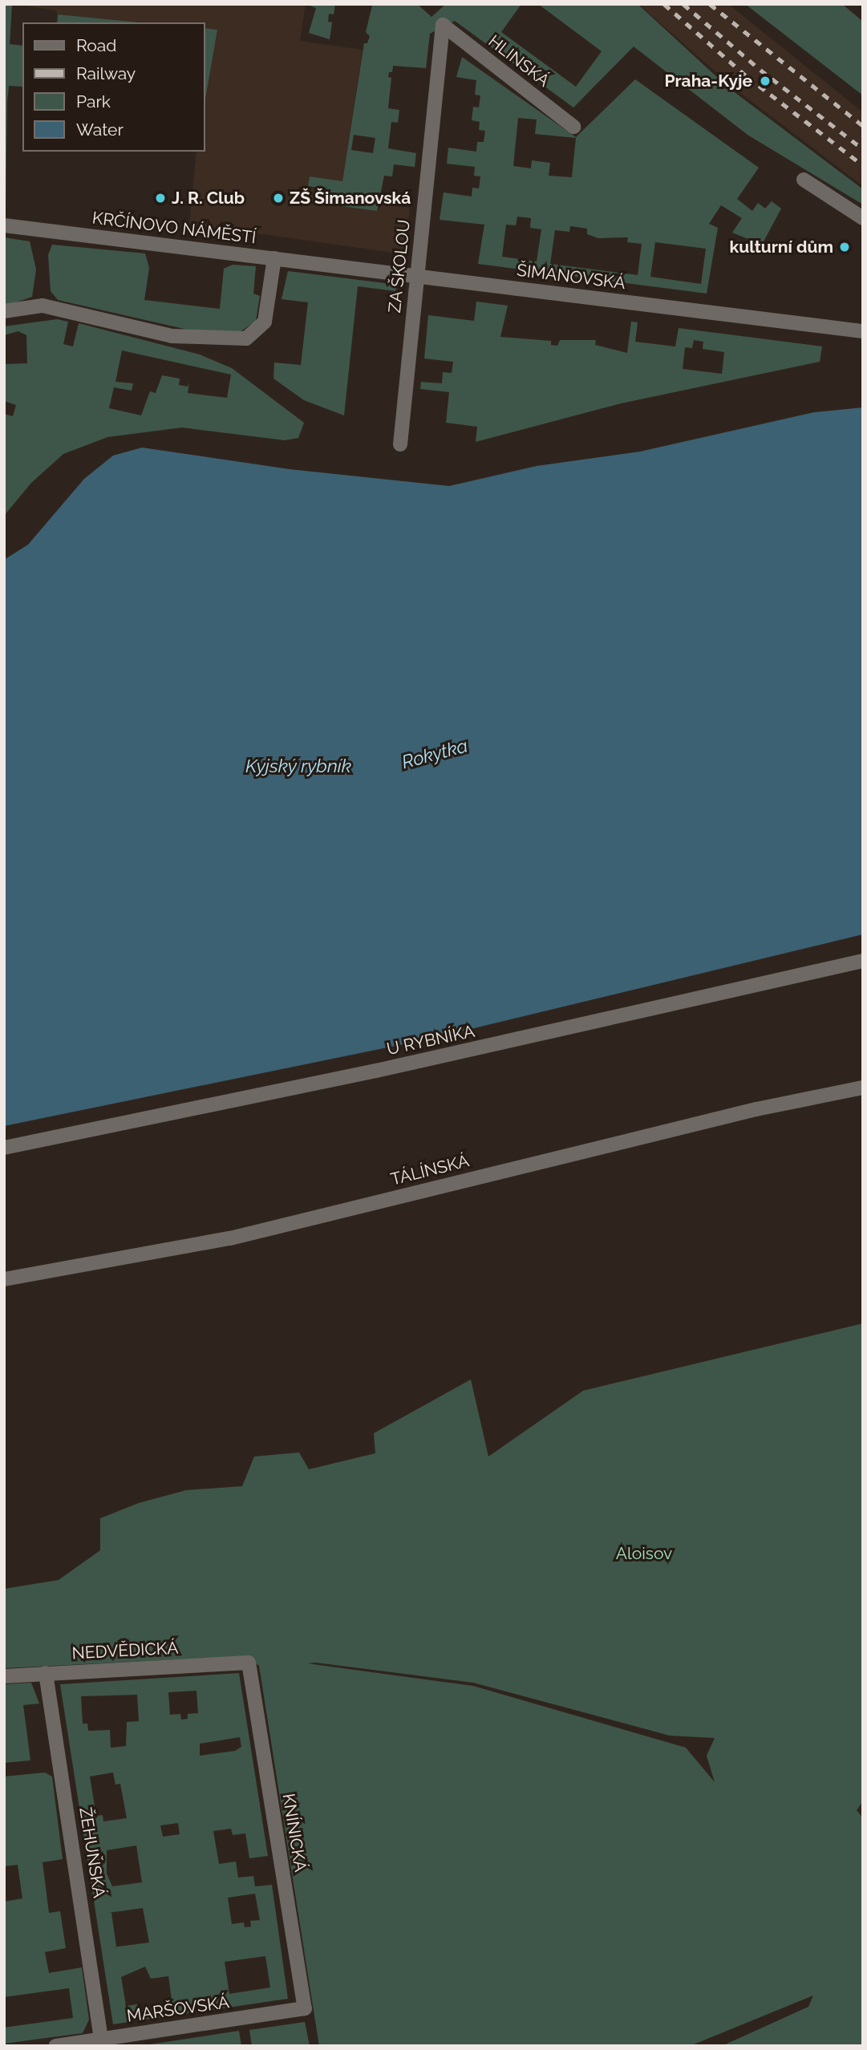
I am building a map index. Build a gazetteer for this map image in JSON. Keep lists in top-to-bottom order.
{
  "streets": {
    "street": [
      "HLINSKÁ",
      "KRČÍNOVO NÁMĚSTÍ",
      "ZA ŠKOLOU",
      "ŠIMANOVSKÁ",
      "U RYBNÍKA",
      "TÁLÍNSKÁ",
      "NEDVĚDICKÁ",
      "KNÍNICKÁ",
      "ŽEHUŇSKÁ",
      "MARŠOVSKÁ"
    ]
  },
  "crossings": [
    ["HLINSKÁ", "ZA ŠKOLOU"],
    ["KRČÍNOVO NÁMĚSTÍ", "ŠIMANOVSKÁ"],
    ["ZA ŠKOLOU", "ŠIMANOVSKÁ"],
    ["NEDVĚDICKÁ", "KNÍNICKÁ"],
    ["NEDVĚDICKÁ", "ŽEHUŇSKÁ"],
    ["KNÍNICKÁ", "MARŠOVSKÁ"],
    ["ŽEHUŇSKÁ", "MARŠOVSKÁ"]
  ],
  "water": ["Rokytka", "Kyjský rybník"],
  "parks": ["Aloisov"],
  "places": [
    "Praha-Kyje",
    "J. R. Club",
    "ZŠ Šimanovská",
    "kulturní dům"
  ],
  "legend": [
    "Road",
    "Railway",
    "Park",
    "Water"
  ]
}
